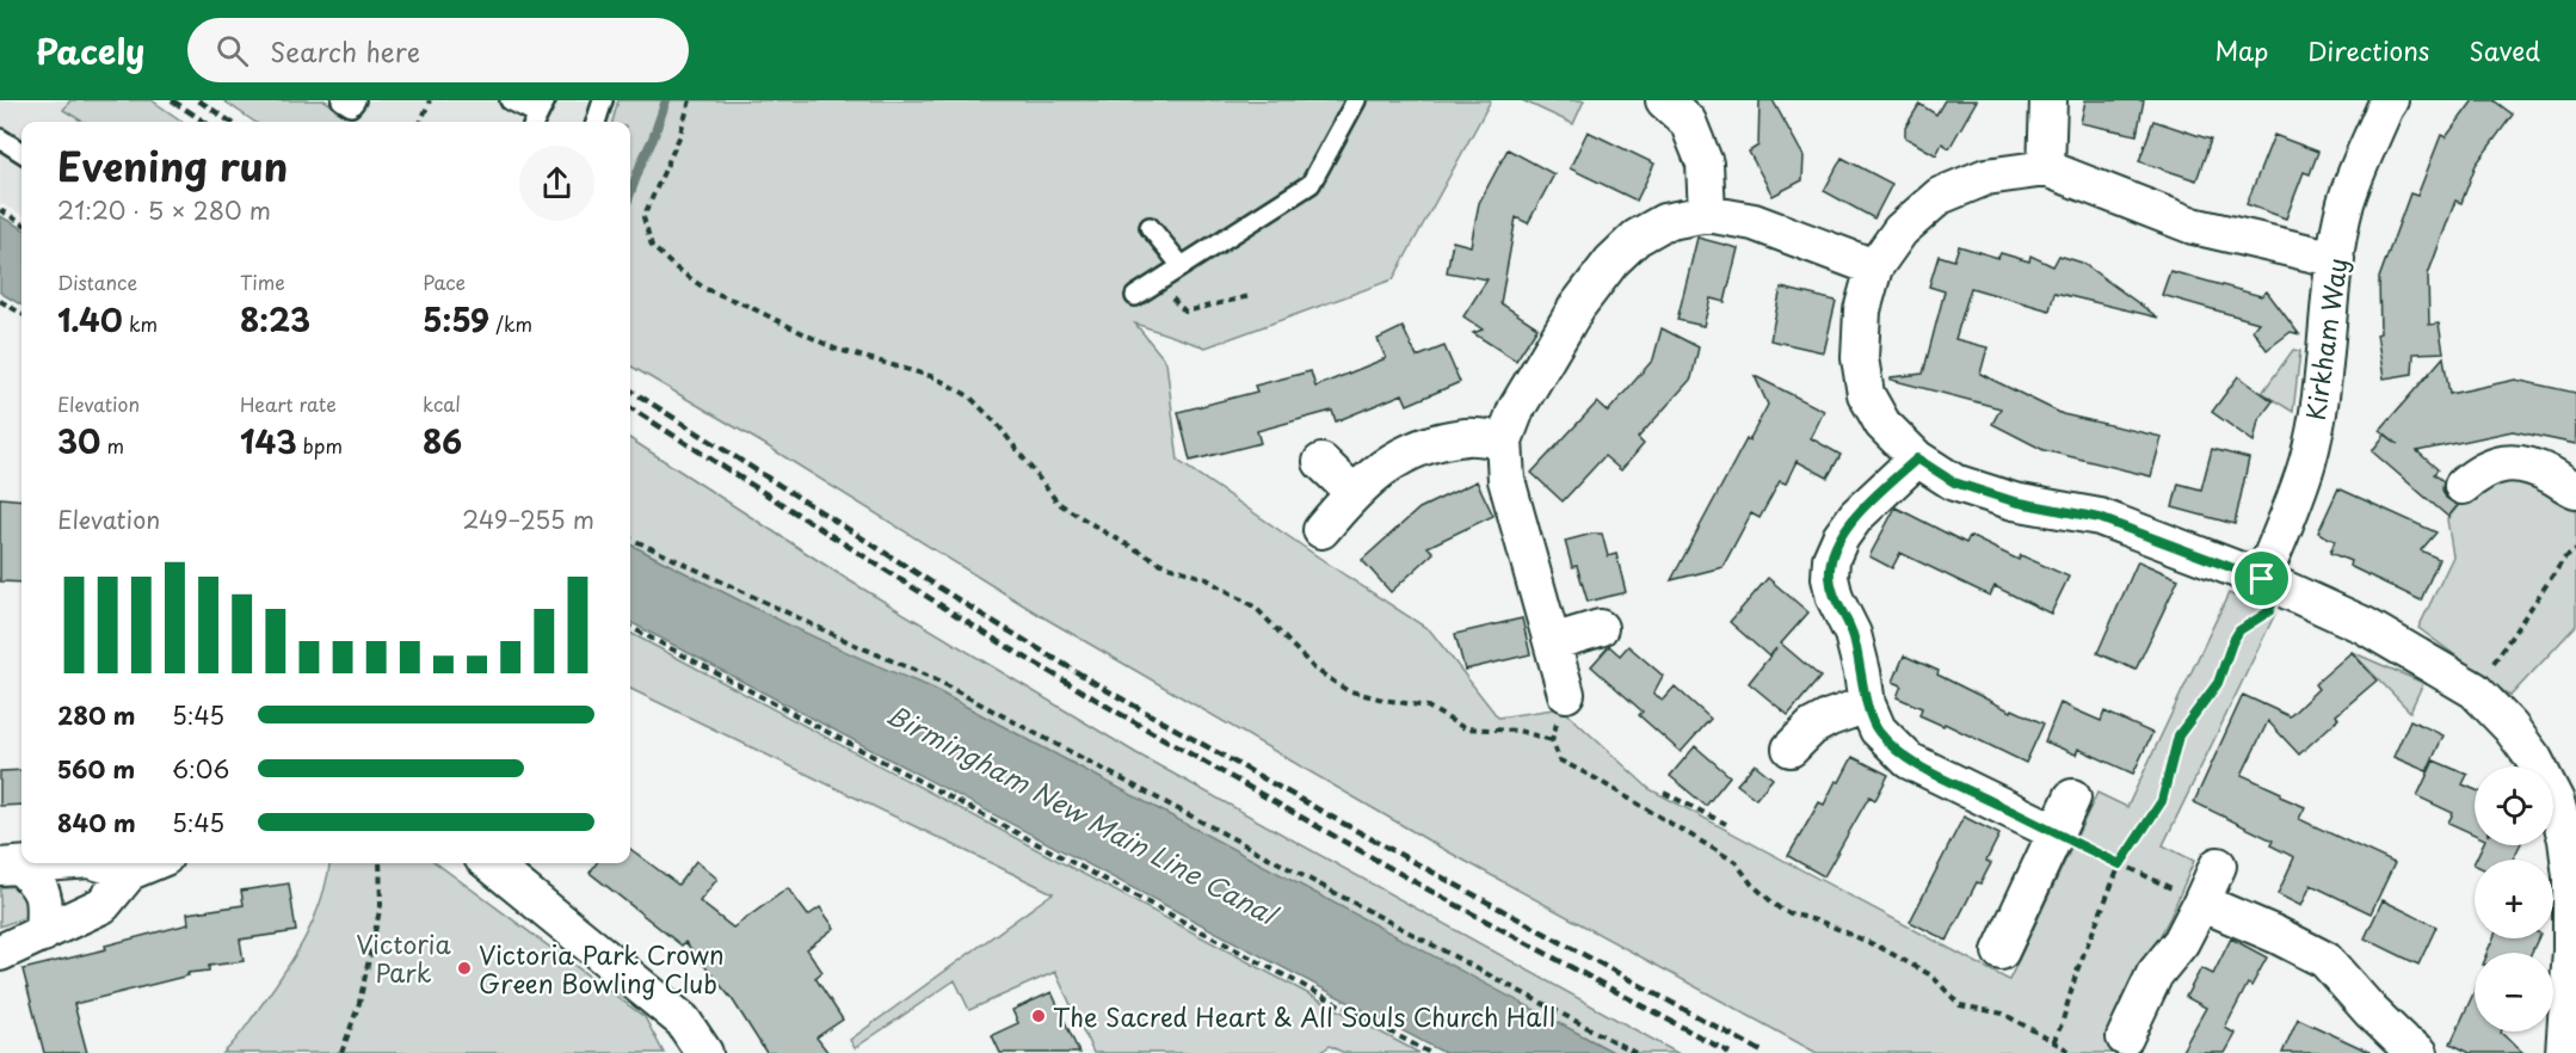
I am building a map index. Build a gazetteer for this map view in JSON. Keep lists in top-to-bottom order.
{
  "streets": {
    "street": ["Kirkham Way"]
  },
  "water": ["Birmingham New Main Line Canal"],
  "parks": ["Victoria Park"],
  "places": ["Victoria Park Crown Green Bowling Club", "The Sacred Heart & All Souls Church Hall"],
  "page": {
    "header": "Pacely",
    "search": "Search here",
    "nav": ["Map", "Directions", "Saved"],
    "heading": ["Evening run", "21:20 · 5 × 280 m"],
    "stats": [
      ["Distance", "1.40 km"],
      ["Time", "8:23"],
      ["Pace", "5:59 /km"],
      ["Elevation", "30 m"],
      ["Heart rate", "143 bpm"],
      ["kcal", "86"]
    ],
    "chart": ["Elevation", "249–255 m"],
    "list": [
      {
        "name": "280 m",
        "note": "5:45"
      },
      {
        "name": "560 m",
        "note": "6:06"
      },
      {
        "name": "840 m",
        "note": "5:45"
      }
    ],
    "map_buttons": ["+", "−"]
  }
}
